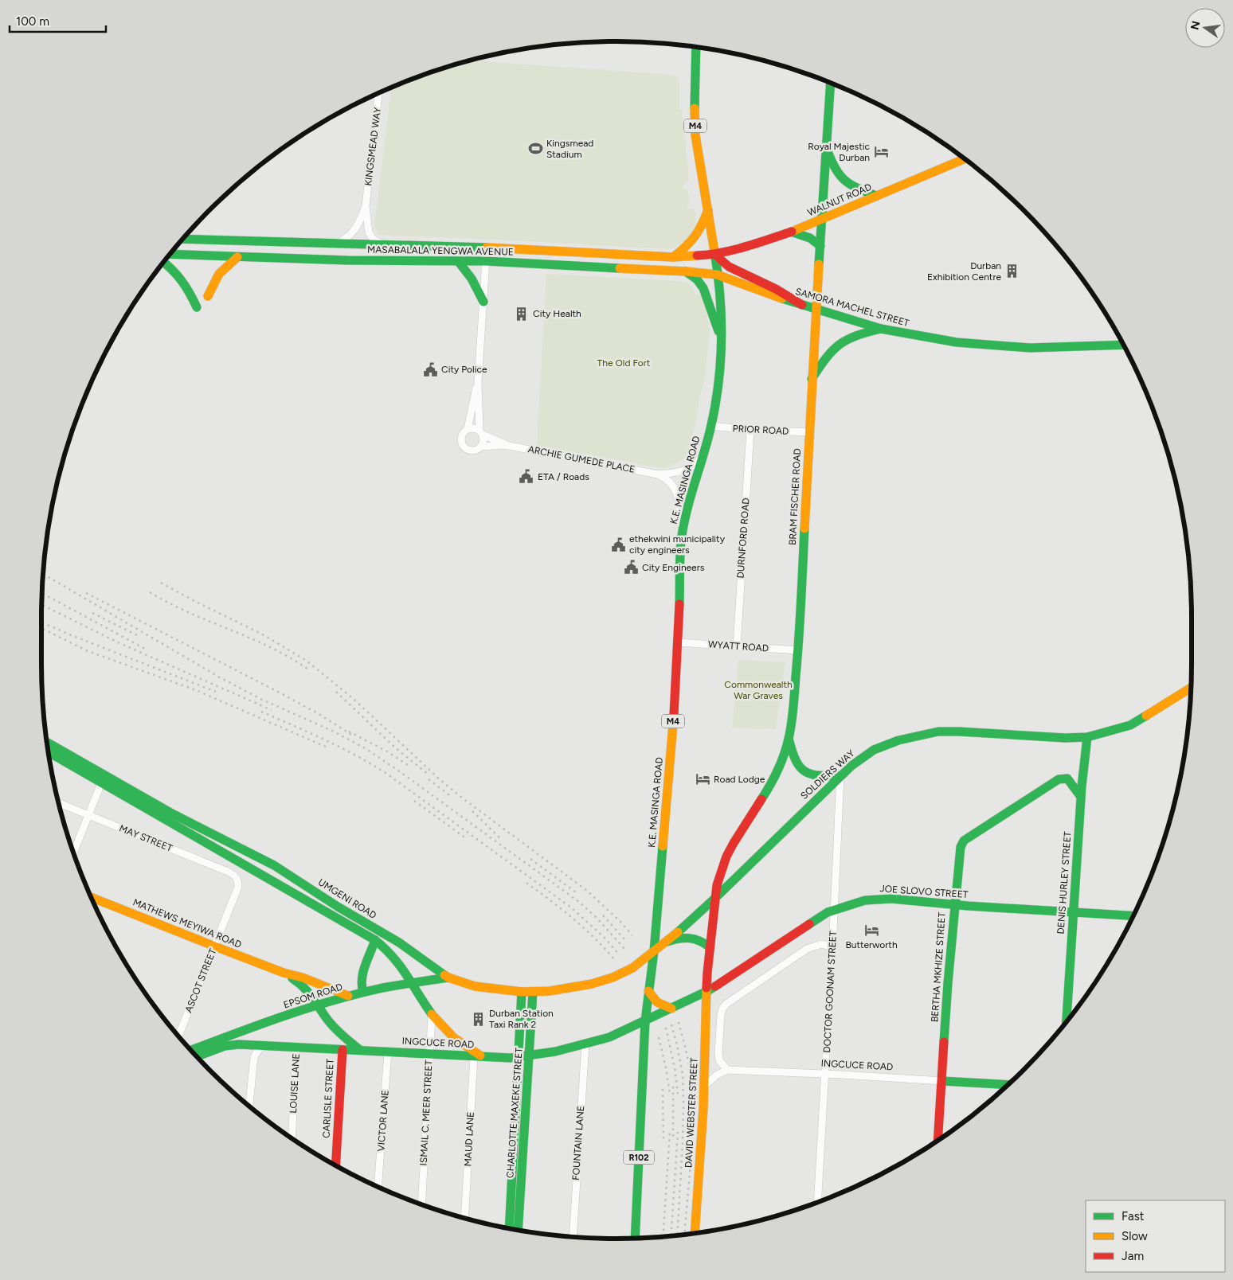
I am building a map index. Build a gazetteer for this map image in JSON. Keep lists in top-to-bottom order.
{
  "streets": {
    "main road": [
      "M4",
      "WALNUT ROAD",
      "MASABALALA YENGWA AVENUE",
      "SAMORA MACHEL STREET",
      "K.E. MASINGA ROAD",
      "BRAM FISCHER ROAD",
      "SOLDIERS WAY",
      "DENIS HURLEY STREET",
      "JOE SLOVO STREET",
      "UMGENI ROAD",
      "MATHEWS MEYIWA ROAD",
      "BERTHA MKHIZE STREET",
      "EPSOM ROAD",
      "INGCUCE ROAD",
      "CARLISLE STREET",
      "CHARLOTTE MAXEKE STREET",
      "DAVID WEBSTER STREET",
      "R102"
    ],
    "street": [
      "KINGSMEAD WAY",
      "PRIOR ROAD",
      "ARCHIE GUMEDE PLACE",
      "DURNFORD ROAD",
      "WYATT ROAD",
      "MAY STREET",
      "ASCOT STREET",
      "DOCTOR GOONAM STREET",
      "LOUISE LANE",
      "ISMAIL C. MEER STREET",
      "VICTOR LANE",
      "MAUD LANE",
      "FOUNTAIN LANE"
    ]
  },
  "crossings": [
    ["KINGSMEAD WAY", "MASABALALA YENGWA AVENUE"],
    ["WALNUT ROAD", "MASABALALA YENGWA AVENUE"],
    ["WALNUT ROAD", "K.E. MASINGA ROAD"],
    ["WALNUT ROAD", "BRAM FISCHER ROAD"],
    ["MASABALALA YENGWA AVENUE", "SAMORA MACHEL STREET"],
    ["MASABALALA YENGWA AVENUE", "K.E. MASINGA ROAD"],
    ["SAMORA MACHEL STREET", "K.E. MASINGA ROAD"],
    ["SAMORA MACHEL STREET", "BRAM FISCHER ROAD"],
    ["PRIOR ROAD", "K.E. MASINGA ROAD"],
    ["PRIOR ROAD", "BRAM FISCHER ROAD"],
    ["PRIOR ROAD", "DURNFORD ROAD"],
    ["ARCHIE GUMEDE PLACE", "K.E. MASINGA ROAD"],
    ["K.E. MASINGA ROAD", "BRAM FISCHER ROAD"],
    ["K.E. MASINGA ROAD", "WYATT ROAD"],
    ["K.E. MASINGA ROAD", "SOLDIERS WAY"],
    ["K.E. MASINGA ROAD", "JOE SLOVO STREET"],
    ["K.E. MASINGA ROAD", "UMGENI ROAD"],
    ["K.E. MASINGA ROAD", "INGCUCE ROAD"],
    ["K.E. MASINGA ROAD", "DAVID WEBSTER STREET"],
    ["K.E. MASINGA ROAD", "R102"],
    ["BRAM FISCHER ROAD", "WYATT ROAD"],
    ["BRAM FISCHER ROAD", "SOLDIERS WAY"],
    ["BRAM FISCHER ROAD", "JOE SLOVO STREET"],
    ["BRAM FISCHER ROAD", "UMGENI ROAD"],
    ["BRAM FISCHER ROAD", "INGCUCE ROAD"],
    ["BRAM FISCHER ROAD", "DAVID WEBSTER STREET"],
    ["BRAM FISCHER ROAD", "R102"],
    ["DURNFORD ROAD", "WYATT ROAD"],
    ["SOLDIERS WAY", "DENIS HURLEY STREET"],
    ["SOLDIERS WAY", "JOE SLOVO STREET"],
    ["SOLDIERS WAY", "UMGENI ROAD"],
    ["SOLDIERS WAY", "DOCTOR GOONAM STREET"],
    ["SOLDIERS WAY", "INGCUCE ROAD"],
    ["SOLDIERS WAY", "DAVID WEBSTER STREET"],
    ["SOLDIERS WAY", "R102"],
    ["MAY STREET", "ASCOT STREET"],
    ["DENIS HURLEY STREET", "JOE SLOVO STREET"],
    ["DENIS HURLEY STREET", "BERTHA MKHIZE STREET"],
    ["JOE SLOVO STREET", "UMGENI ROAD"],
    ["JOE SLOVO STREET", "BERTHA MKHIZE STREET"],
    ["JOE SLOVO STREET", "DOCTOR GOONAM STREET"],
    ["JOE SLOVO STREET", "INGCUCE ROAD"],
    ["JOE SLOVO STREET", "DAVID WEBSTER STREET"],
    ["JOE SLOVO STREET", "R102"],
    ["UMGENI ROAD", "EPSOM ROAD"],
    ["UMGENI ROAD", "INGCUCE ROAD"],
    ["UMGENI ROAD", "ISMAIL C. MEER STREET"],
    ["UMGENI ROAD", "CHARLOTTE MAXEKE STREET"],
    ["UMGENI ROAD", "DAVID WEBSTER STREET"],
    ["UMGENI ROAD", "MAUD LANE"],
    ["UMGENI ROAD", "R102"],
    ["MATHEWS MEYIWA ROAD", "ASCOT STREET"],
    ["MATHEWS MEYIWA ROAD", "EPSOM ROAD"],
    ["MATHEWS MEYIWA ROAD", "INGCUCE ROAD"],
    ["BERTHA MKHIZE STREET", "INGCUCE ROAD"],
    ["DOCTOR GOONAM STREET", "INGCUCE ROAD"],
    ["INGCUCE ROAD", "LOUISE LANE"],
    ["INGCUCE ROAD", "CARLISLE STREET"],
    ["INGCUCE ROAD", "ISMAIL C. MEER STREET"],
    ["INGCUCE ROAD", "CHARLOTTE MAXEKE STREET"],
    ["INGCUCE ROAD", "DAVID WEBSTER STREET"],
    ["INGCUCE ROAD", "VICTOR LANE"],
    ["INGCUCE ROAD", "MAUD LANE"],
    ["INGCUCE ROAD", "FOUNTAIN LANE"],
    ["INGCUCE ROAD", "R102"],
    ["DAVID WEBSTER STREET", "R102"]
  ],
  "parks": ["The Old Fort", "Commonwealth War Graves"],
  "places": {
    "sports": ["Kingsmead Stadium"],
    "hotel": ["Royal Majestic Durban", "Road Lodge", "Butterworth"],
    "building": ["Durban Exhibition Centre", "City Health", "Durban Station Taxi Rank 2"],
    "public building": [
      "City Police",
      "ETA / Roads",
      "ethekwini municipality city engineers",
      "City Engineers"
    ]
  },
  "legend": ["Fast", "Slow", "Jam"],
  "scale_bar": "100 m",
  "north": "left"
}
